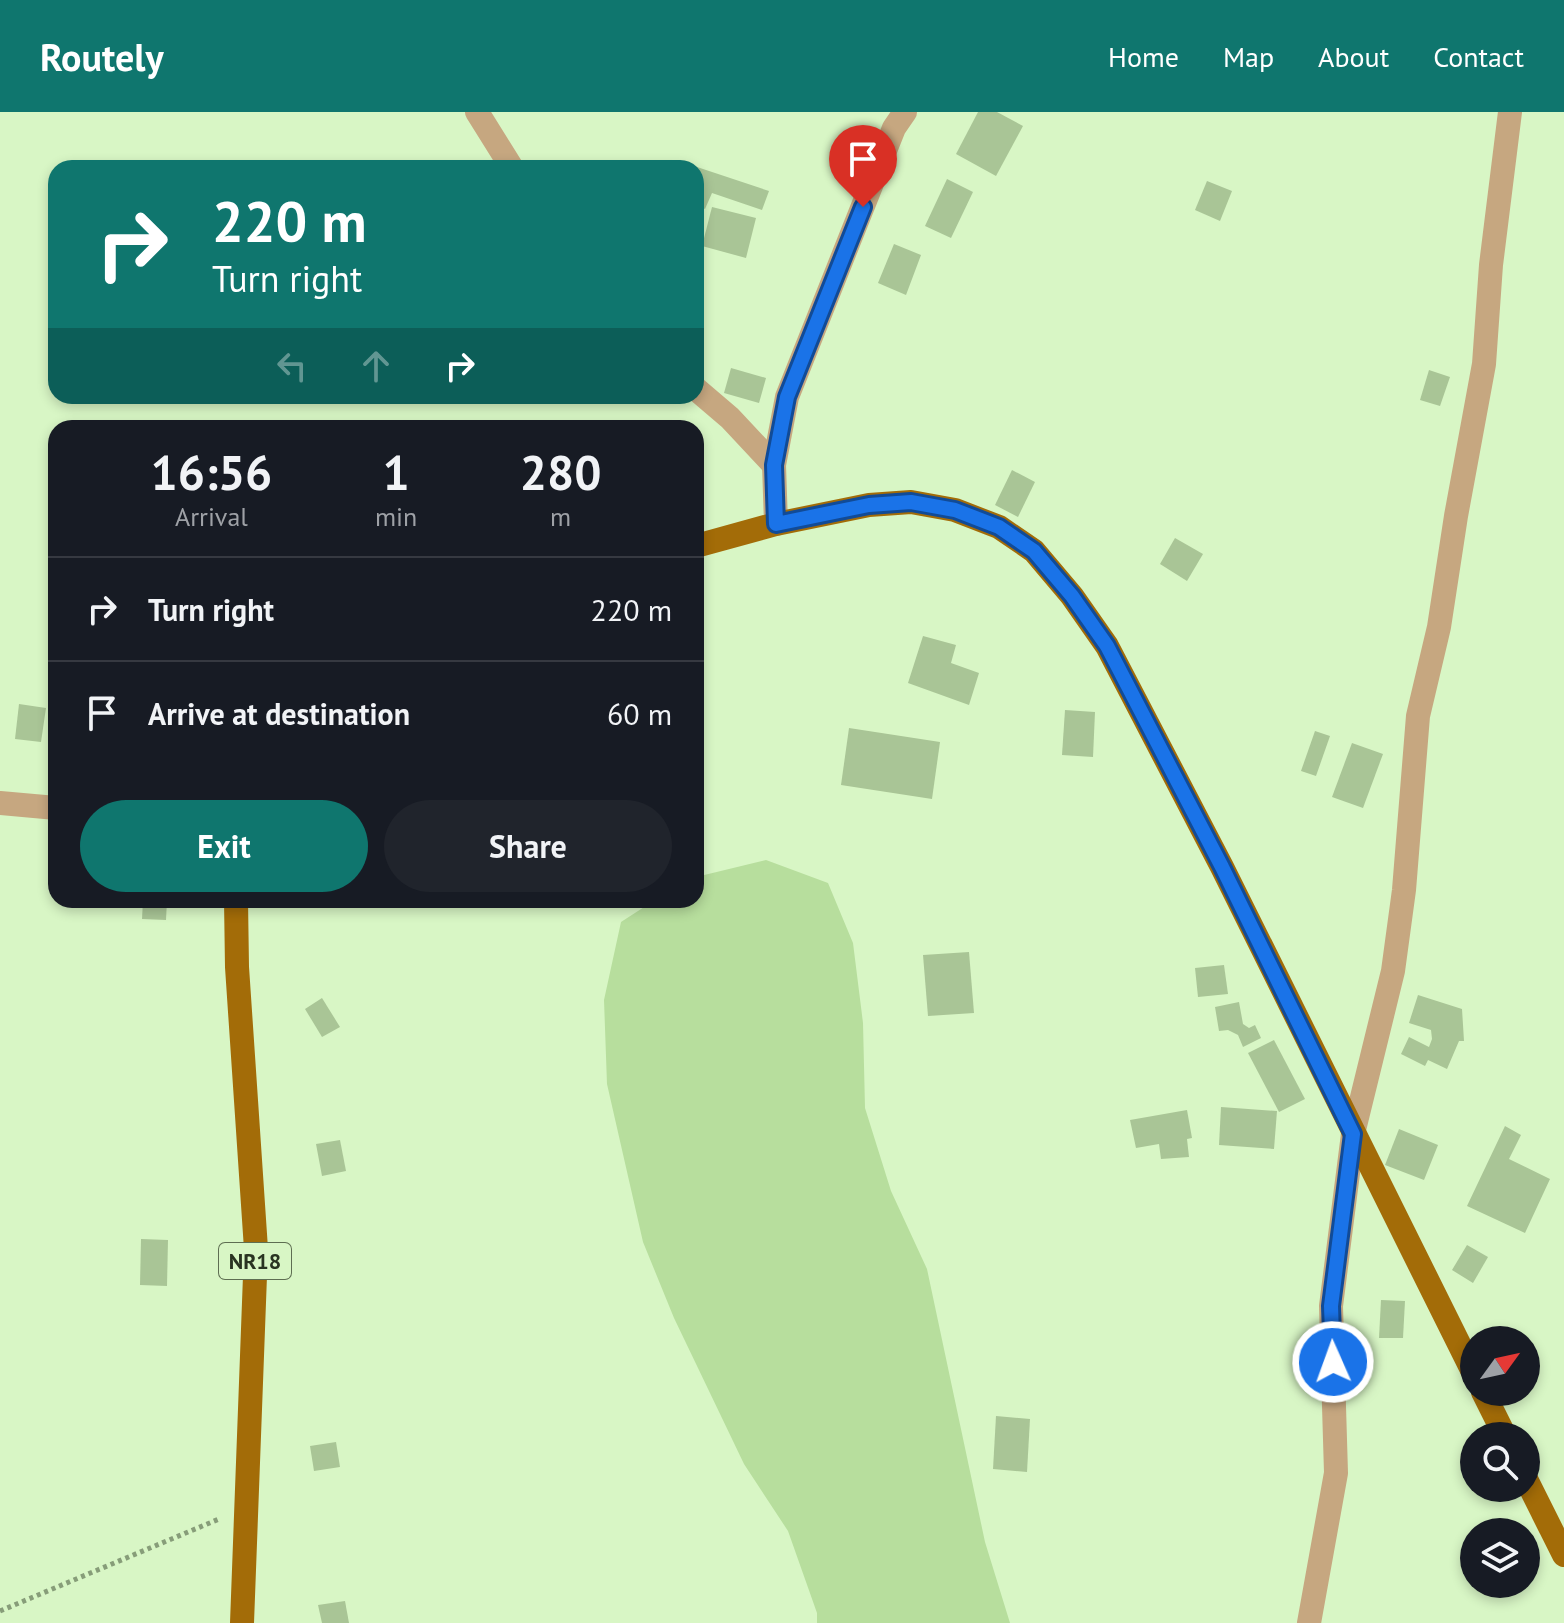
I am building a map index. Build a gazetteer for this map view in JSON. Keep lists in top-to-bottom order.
{
  "streets": {
    "main road": ["NR18"]
  },
  "north": "top right",
  "page": {
    "header": "Routely",
    "nav": [
      "Home",
      "Map",
      "About",
      "Contact"
    ],
    "turn": ["220 m", "Turn right"],
    "eta": [
      "16:56",
      "Arrival",
      "1",
      "min",
      "280",
      "m"
    ],
    "list": [
      {
        "name": "Turn right",
        "value": "220 m"
      },
      {
        "name": "Arrive at destination",
        "value": "60 m"
      }
    ],
    "buttons": ["Exit", "Share"]
  }
}
